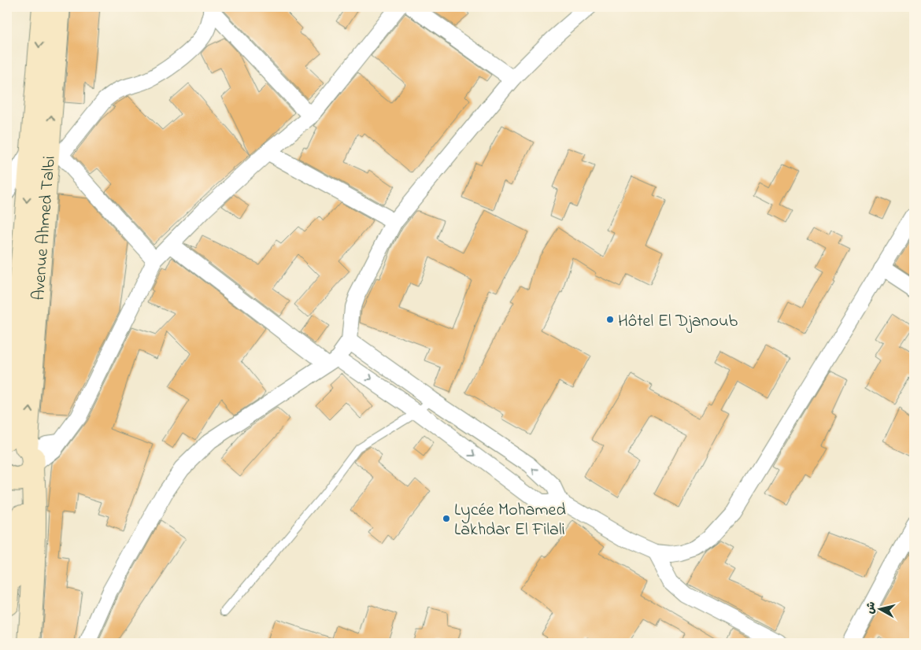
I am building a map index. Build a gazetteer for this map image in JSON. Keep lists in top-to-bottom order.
{
  "streets": {
    "main road": ["Avenue Ahmed Talbi"]
  },
  "places": ["Hôtel El Djanoub", "Lycée Mohamed Lakhdar El Filali"],
  "north": "left"
}
